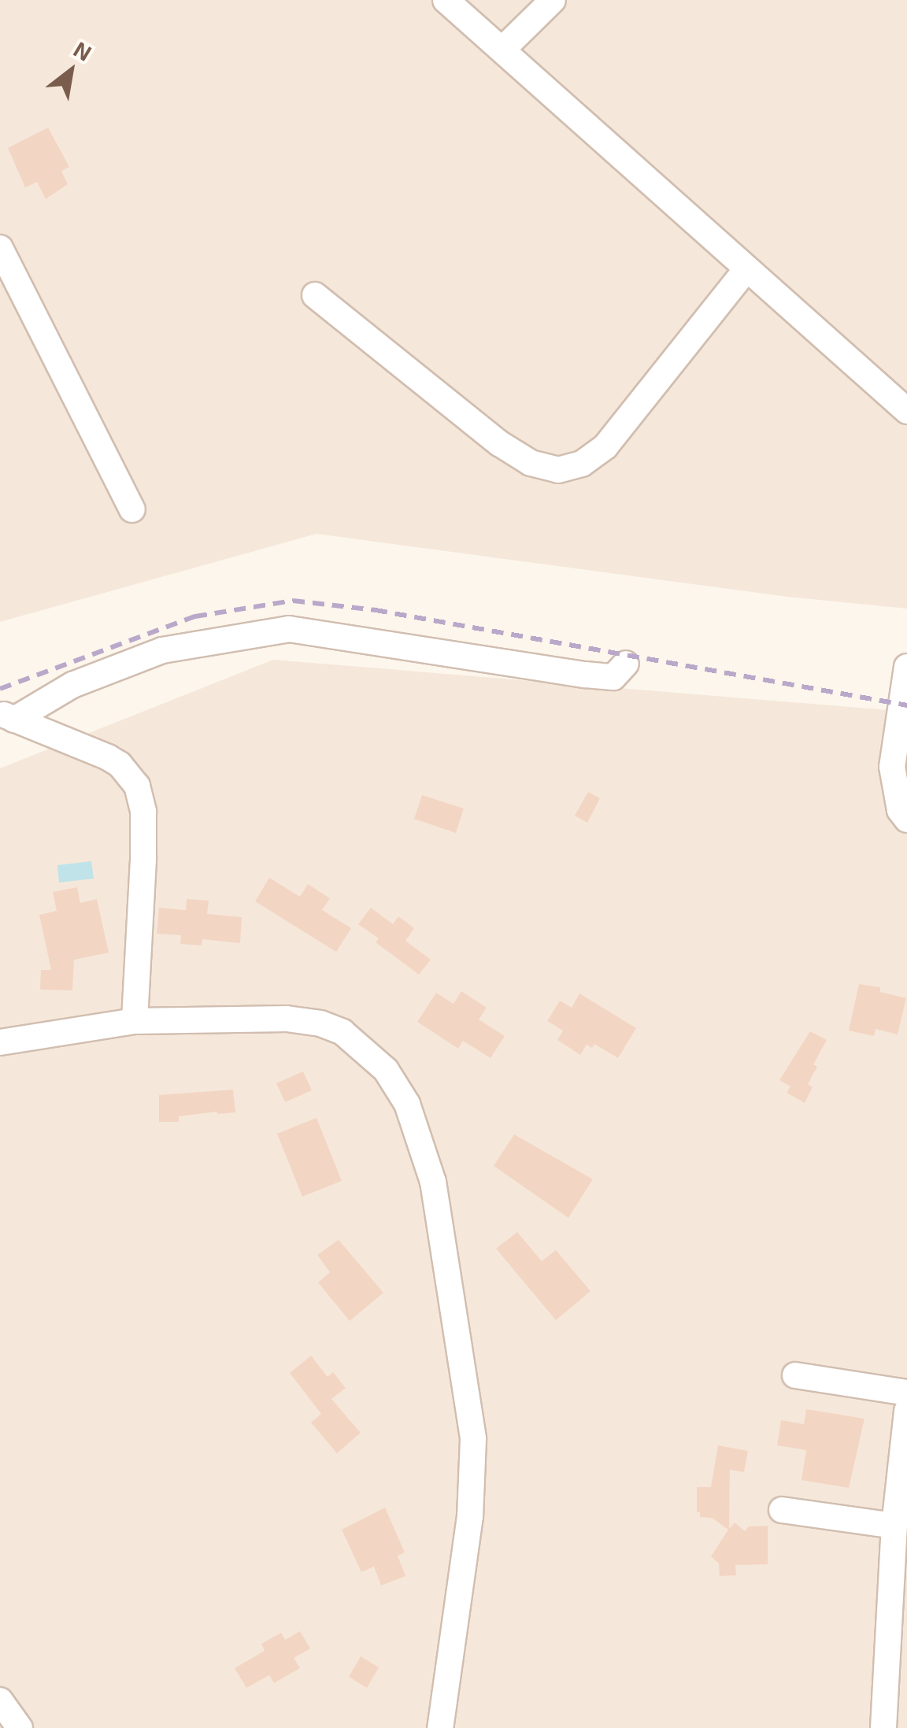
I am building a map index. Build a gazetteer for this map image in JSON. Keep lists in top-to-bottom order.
{
  "north": "top right"
}
